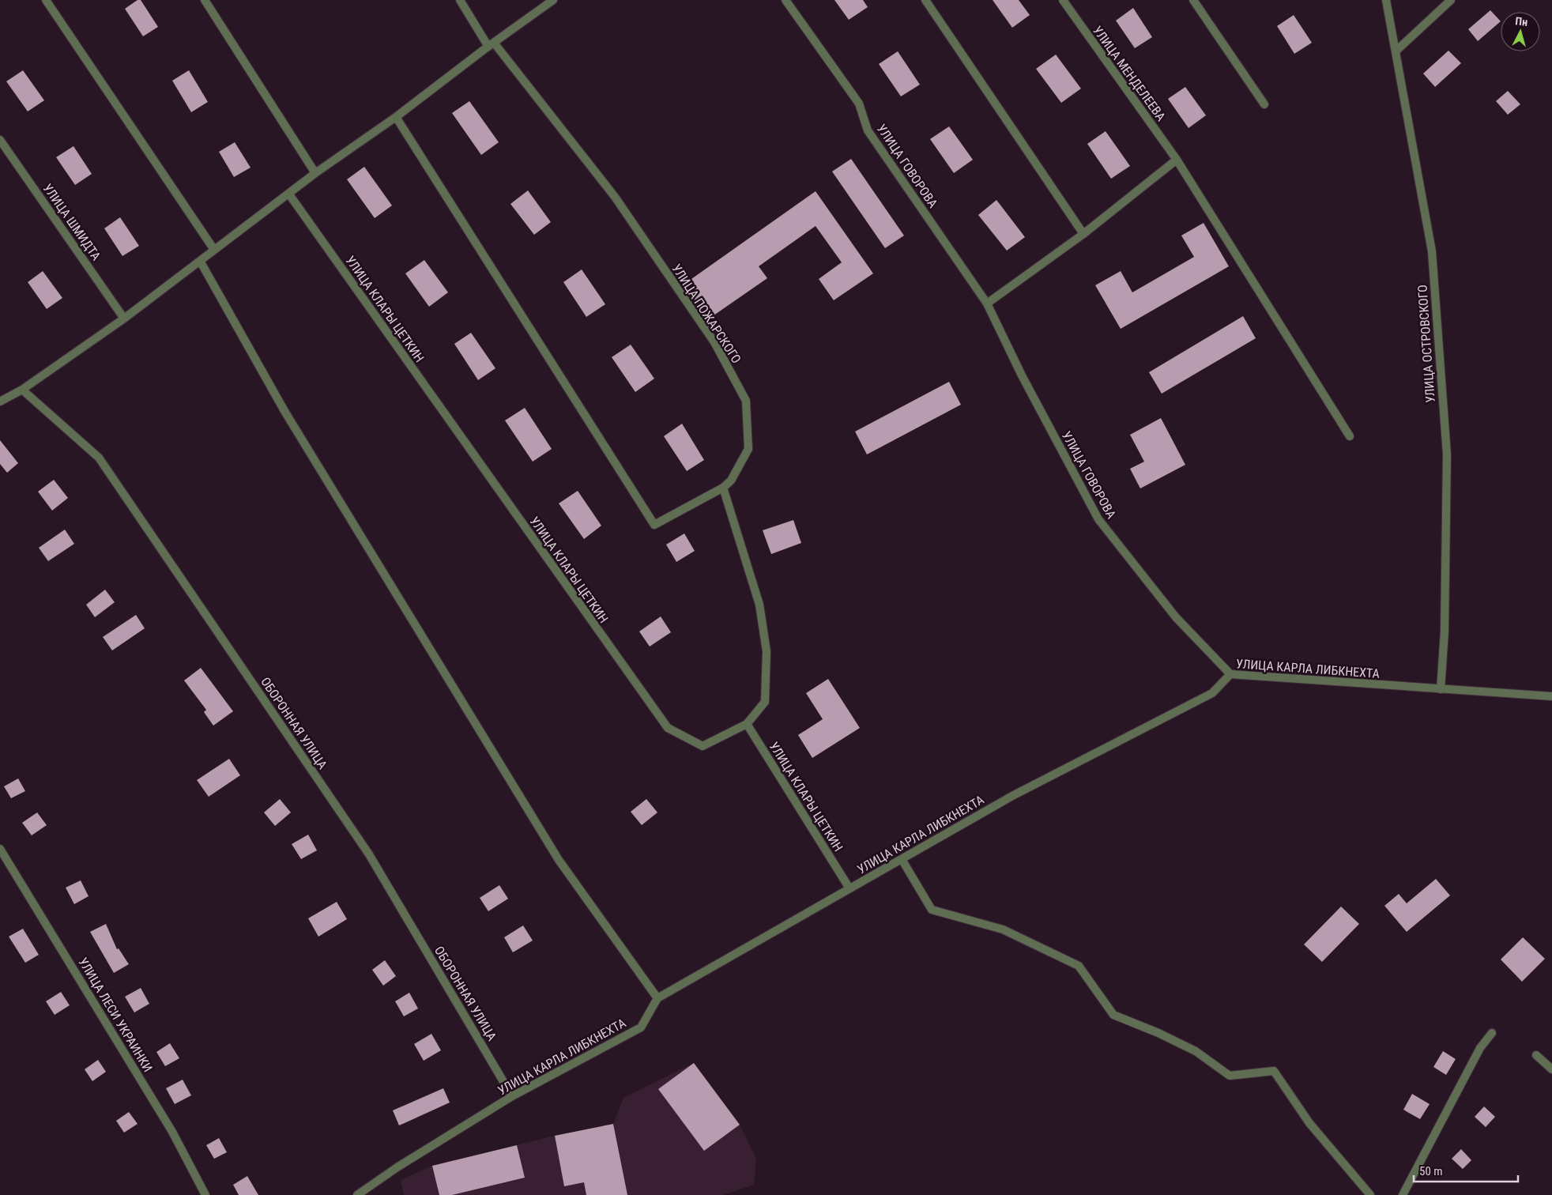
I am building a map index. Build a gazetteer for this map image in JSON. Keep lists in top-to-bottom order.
{
  "streets": {
    "street": [
      "УЛИЦА МЕНДЕЛЕЕВА",
      "УЛИЦА ГОВОРОВА",
      "УЛИЦА ШМИДТА",
      "УЛИЦА КЛАРЫ ЦЕТКИН",
      "УЛИЦА ПОЖАРСКОГО",
      "УЛИЦА ОСТРОВСКОГО",
      "УЛИЦА КАРЛА ЛИБКНЕХТА",
      "ОБОРОННАЯ УЛИЦА",
      "УЛИЦА ЛЕСИ УКРАИНКИ"
    ]
  },
  "crossings": [
    ["УЛИЦА ГОВОРОВА", "УЛИЦА КАРЛА ЛИБКНЕХТА"],
    ["УЛИЦА КЛАРЫ ЦЕТКИН", "УЛИЦА КАРЛА ЛИБКНЕХТА"],
    ["УЛИЦА ОСТРОВСКОГО", "УЛИЦА КАРЛА ЛИБКНЕХТА"],
    ["УЛИЦА КАРЛА ЛИБКНЕХТА", "ОБОРОННАЯ УЛИЦА"]
  ],
  "scale_bar": "50 m",
  "north": "top"
}
